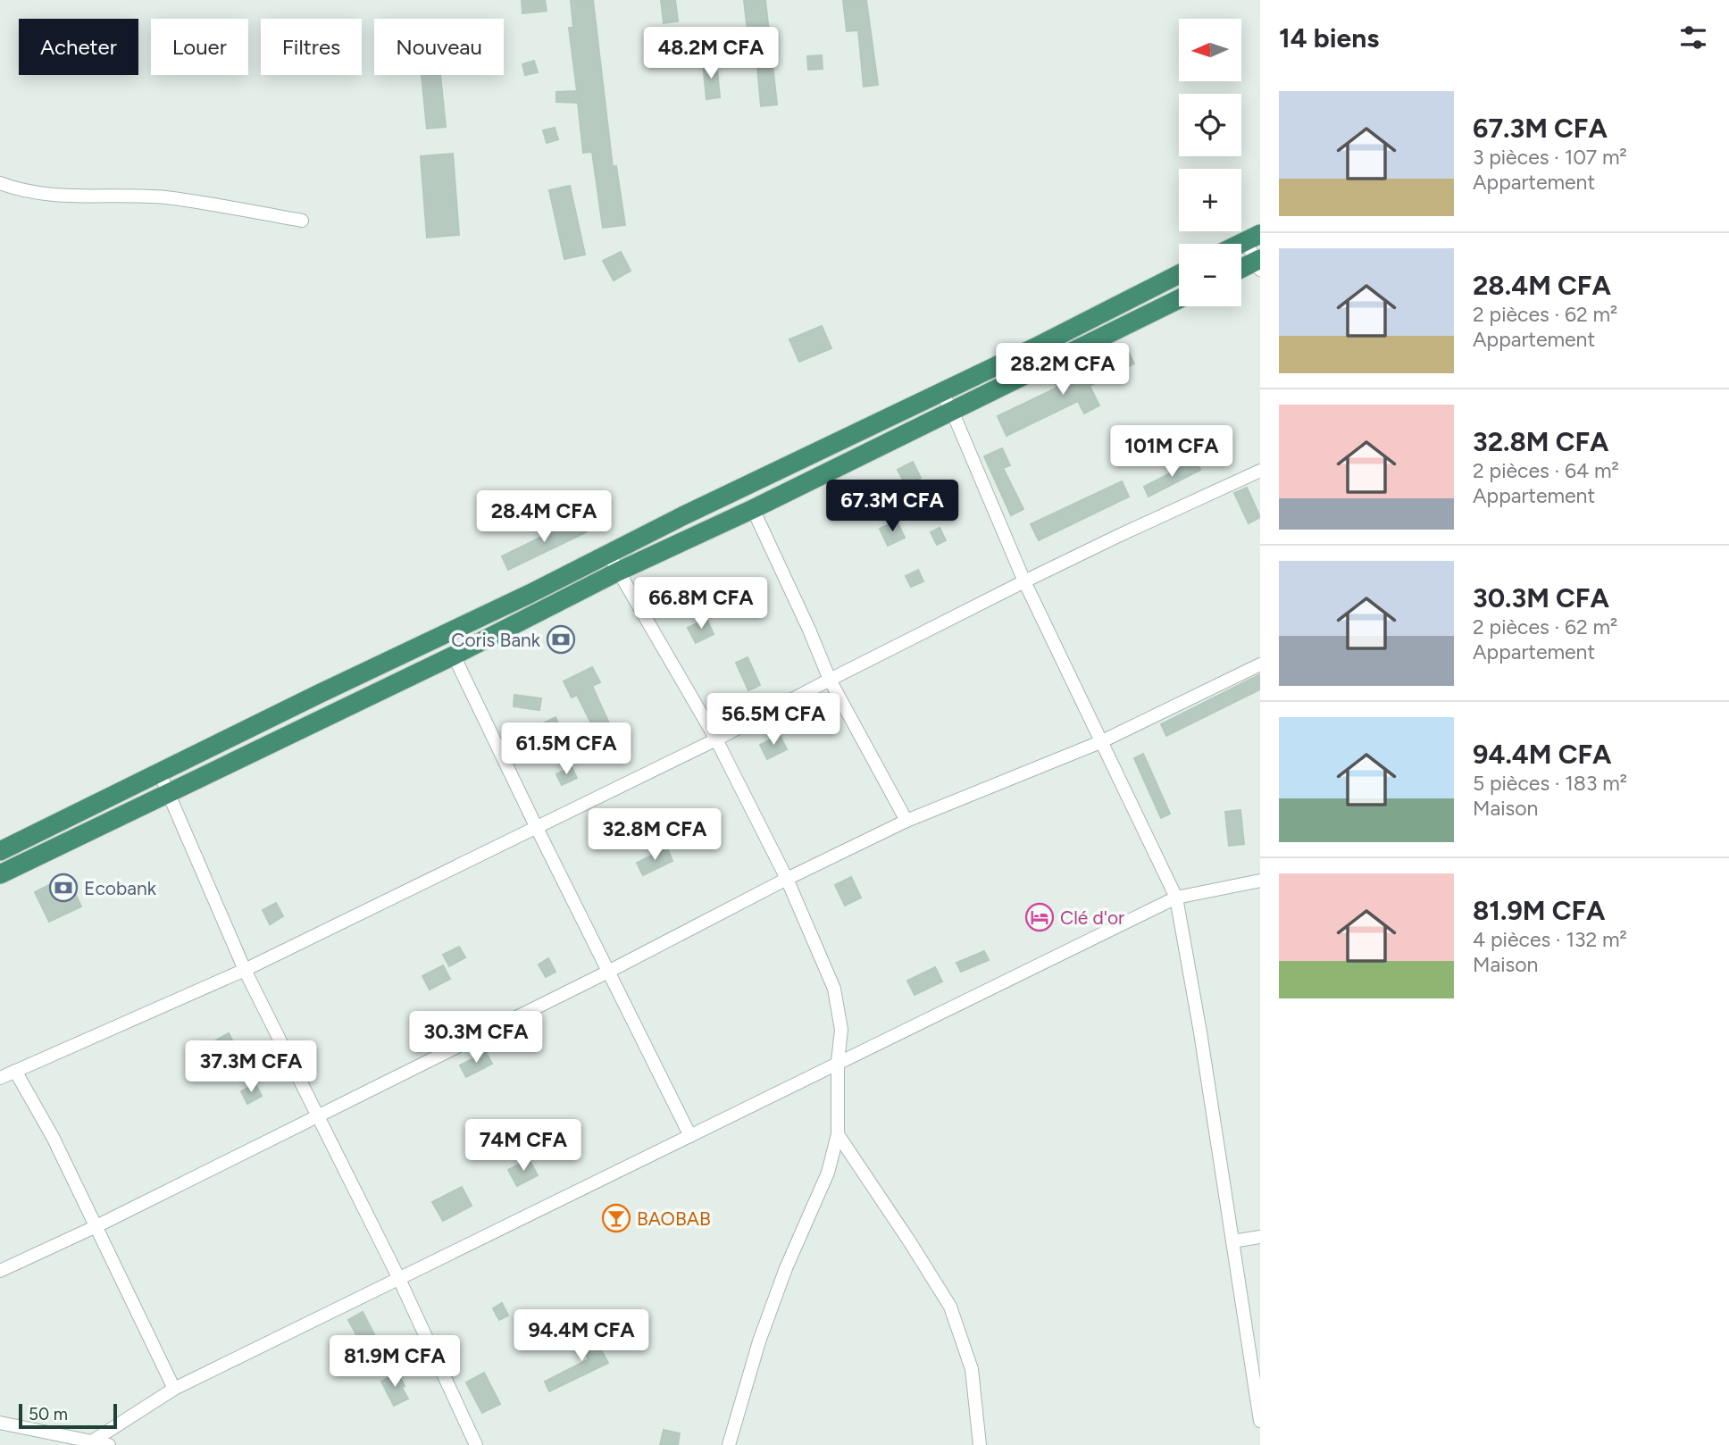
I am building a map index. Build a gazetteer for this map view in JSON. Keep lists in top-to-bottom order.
{
  "places": {
    "bank": ["Coris Bank", "Ecobank"],
    "hotel": ["Clé d'or"],
    "bar": ["BAOBAB"]
  },
  "scale_bar": "50 m",
  "north": "left",
  "page": {
    "heading": "14 biens",
    "map_buttons": ["+", "−"],
    "chip": [
      "Acheter",
      "Louer",
      "Filtres",
      "Nouveau"
    ],
    "price": [
      "48.2M CFA",
      "28.2M CFA",
      "101M CFA",
      "67.3M CFA",
      "28.4M CFA",
      "66.8M CFA",
      "56.5M CFA",
      "61.5M CFA",
      "32.8M CFA",
      "30.3M CFA",
      "37.3M CFA",
      "74M CFA",
      "94.4M CFA",
      "81.9M CFA"
    ],
    "list": [
      {
        "name": "67.3M CFA",
        "note": "3 pièces · 107 m² · Appartement"
      },
      {
        "name": "28.4M CFA",
        "note": "2 pièces · 62 m² · Appartement"
      },
      {
        "name": "32.8M CFA",
        "note": "2 pièces · 64 m² · Appartement"
      },
      {
        "name": "30.3M CFA",
        "note": "2 pièces · 62 m² · Appartement"
      },
      {
        "name": "94.4M CFA",
        "note": "5 pièces · 183 m² · Maison"
      },
      {
        "name": "81.9M CFA",
        "note": "4 pièces · 132 m² · Maison"
      }
    ],
    "scale": "50 m"
  }
}
